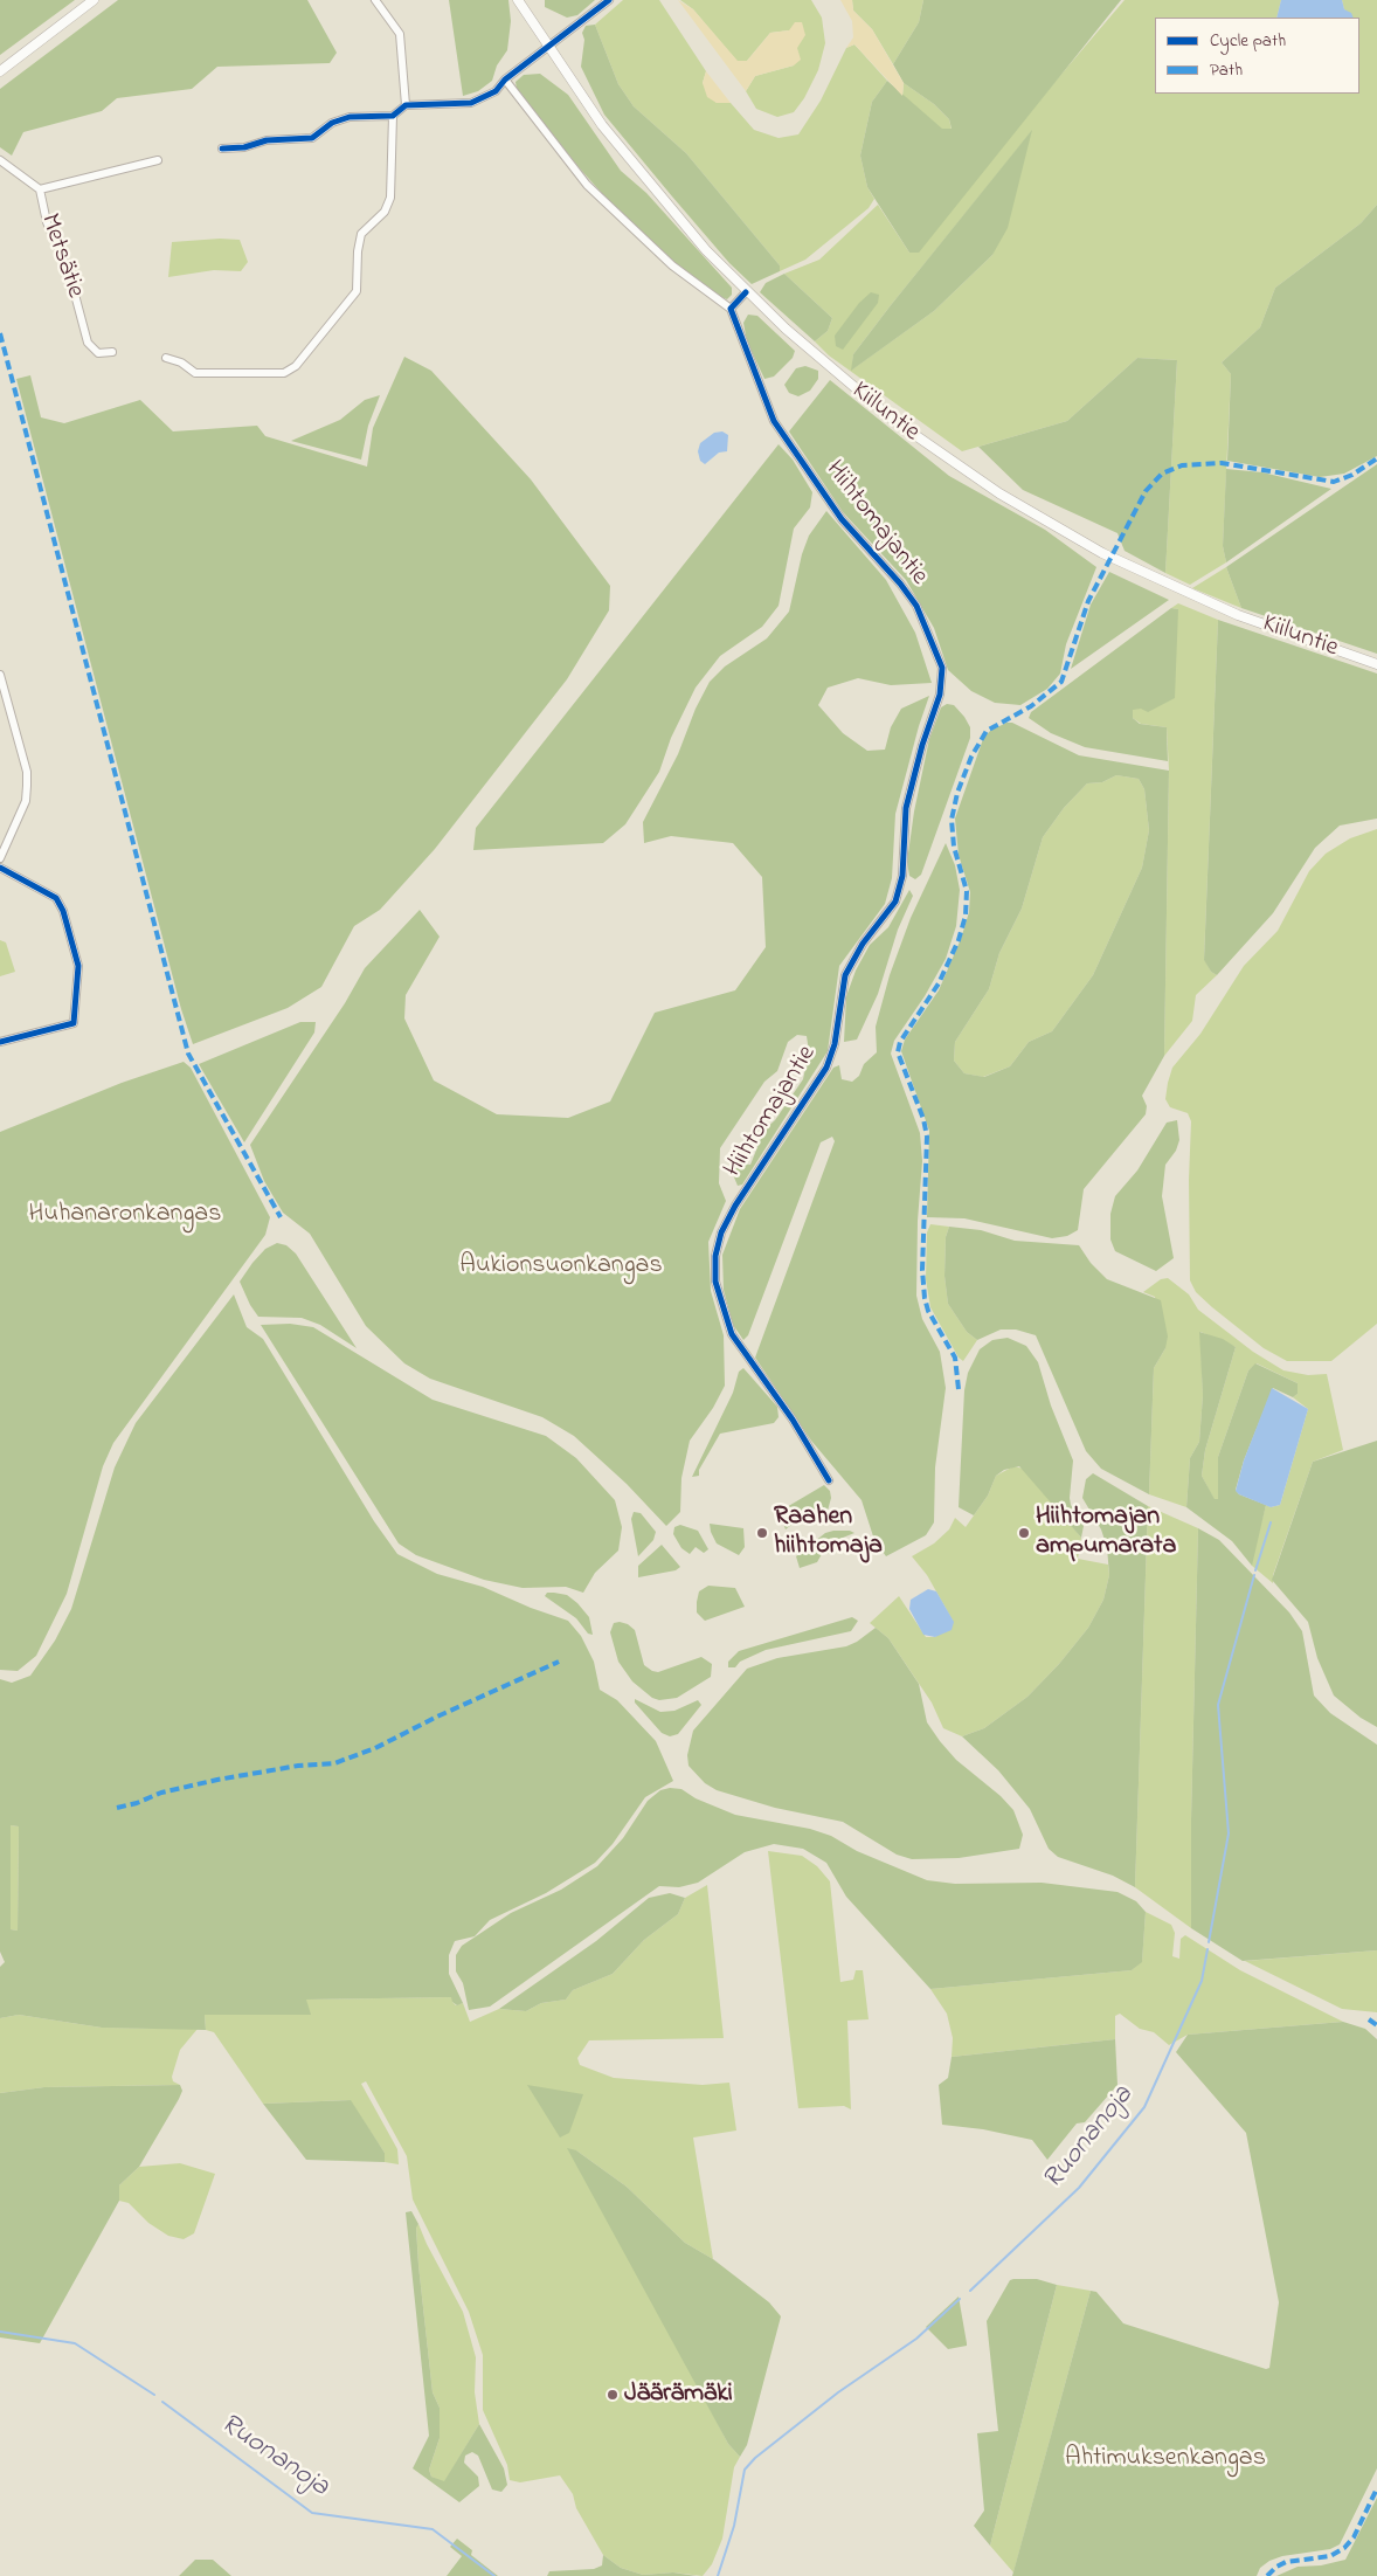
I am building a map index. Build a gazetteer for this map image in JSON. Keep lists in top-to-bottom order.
{
  "streets": {
    "street": ["Metsätie", "Kiiluntie", "Hiihtomajantie"]
  },
  "water": ["Ruonanoja"],
  "parks": ["Huhanaronkangas", "Aukionsuonkangas", "Ahtimuksenkangas"],
  "places": ["Raahen hiihtomaja", "Hiihtomajan ampumarata", "Jäärämäki"],
  "legend": ["Cycle path", "Path"]
}
